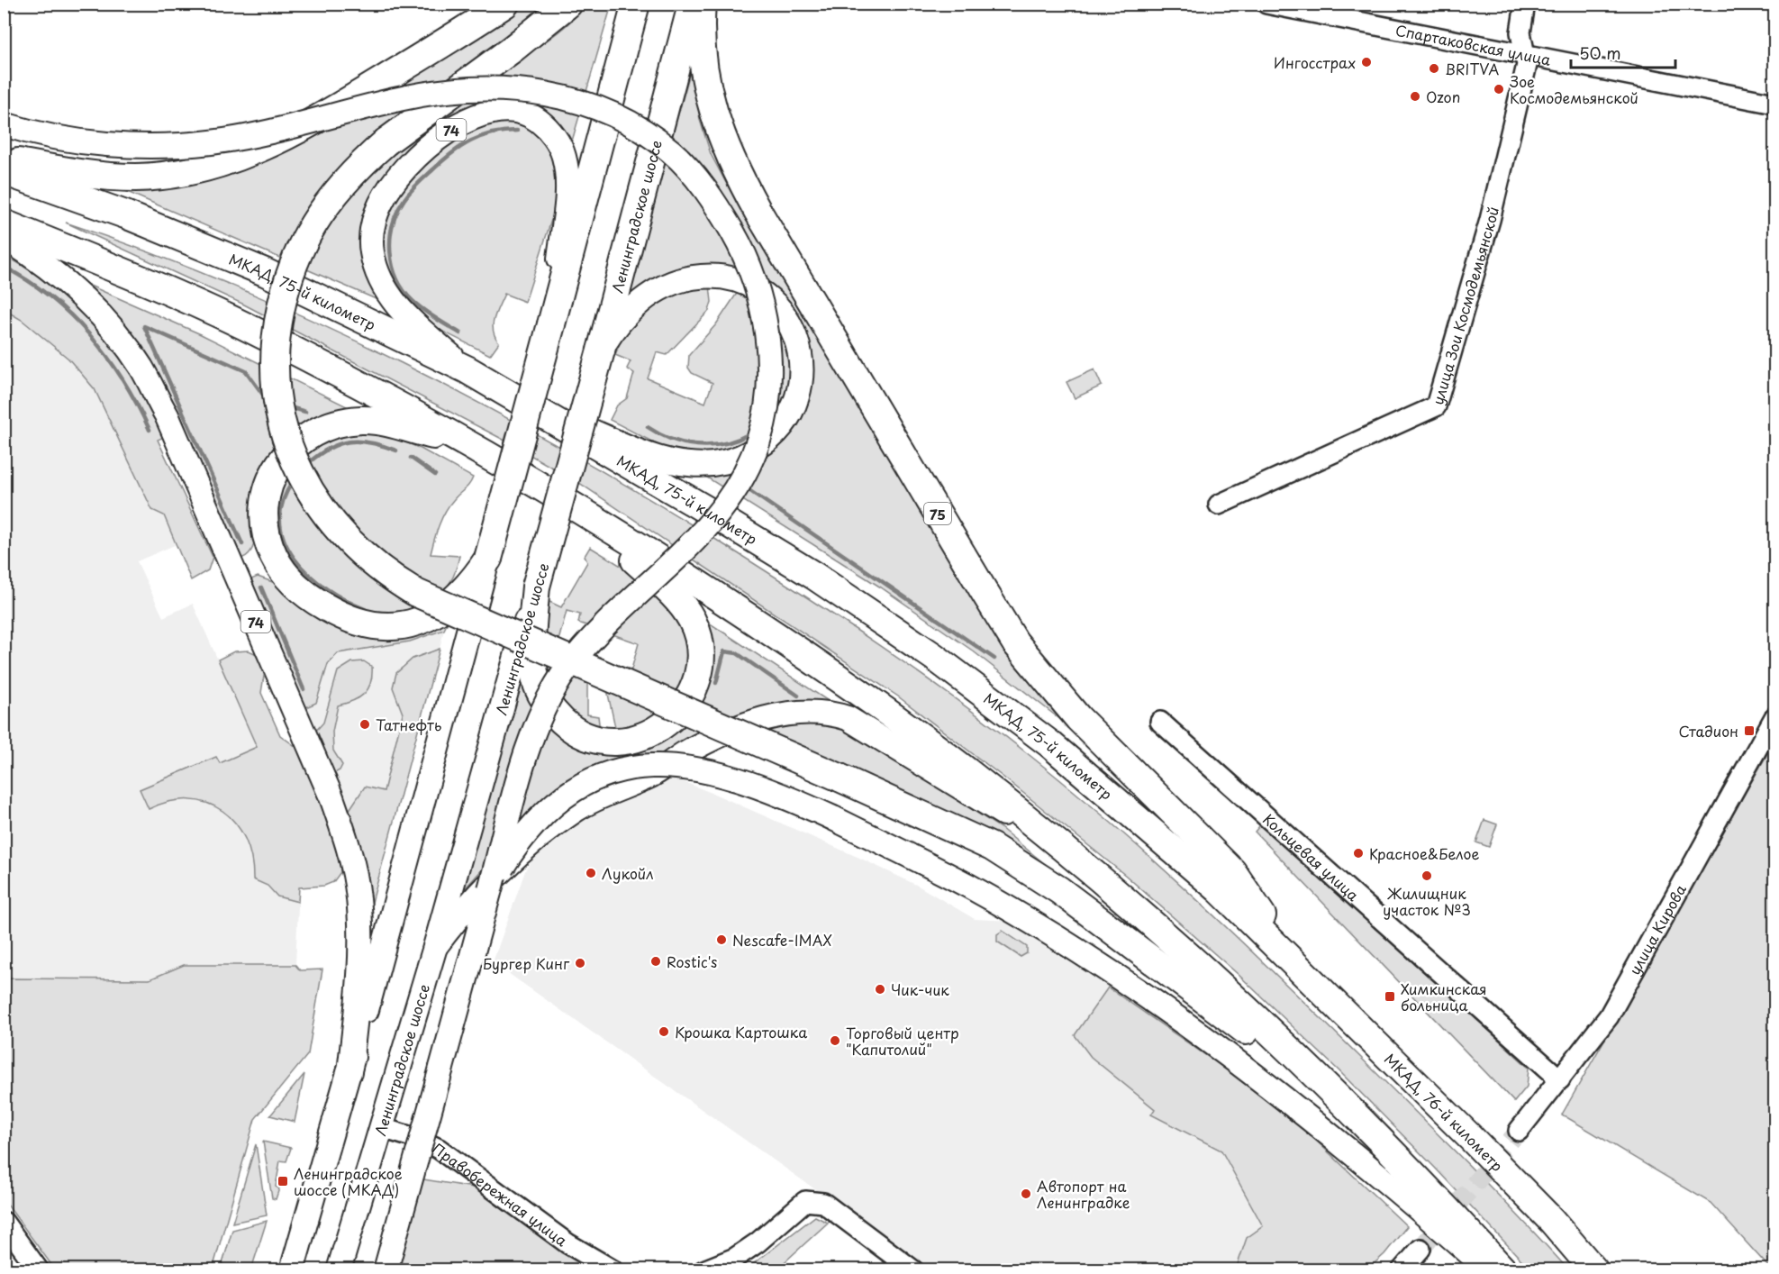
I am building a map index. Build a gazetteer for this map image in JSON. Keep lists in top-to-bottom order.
{
  "streets": {
    "highway": [
      "Ленинградское шоссе",
      "МКАД, 75-й километр",
      "75",
      "МКАД, 76-й километр"
    ],
    "main road": ["74"],
    "street": [
      "Спартаковская улица",
      "улица Зои Космодемьянской",
      "Кольцевая улица",
      "улица Кирова",
      "Правобережная улица"
    ]
  },
  "crossings": [
    ["Спартаковская улица", "улица Зои Космодемьянской"],
    ["74", "МКАД, 75-й километр"],
    ["Ленинградское шоссе", "Правобережная улица"],
    ["МКАД, 75-й километр", "75"],
    ["МКАД, 75-й километр", "МКАД, 76-й километр"],
    ["75", "МКАД, 76-й километр"],
    ["Кольцевая улица", "улица Кирова"]
  ],
  "places": {
    "other": [
      "Ингосстрах",
      "BRITVA",
      "Зое Космодемьянской",
      "Ozon",
      "Татнефть",
      "Красное&Белое",
      "Лукойл",
      "Жилищник участок №3",
      "Nescafe-IMAX",
      "Rostic's",
      "Бургер Кинг",
      "Чик-чик",
      "Крошка Картошка",
      "Торговый центр \"Капитолий\"",
      "Автопорт на Ленинградке"
    ],
    "transit": ["Стадион", "Химкинская больница", "Ленинградское шоссе (МКАД)"]
  },
  "scale_bar": "50 m"
}
